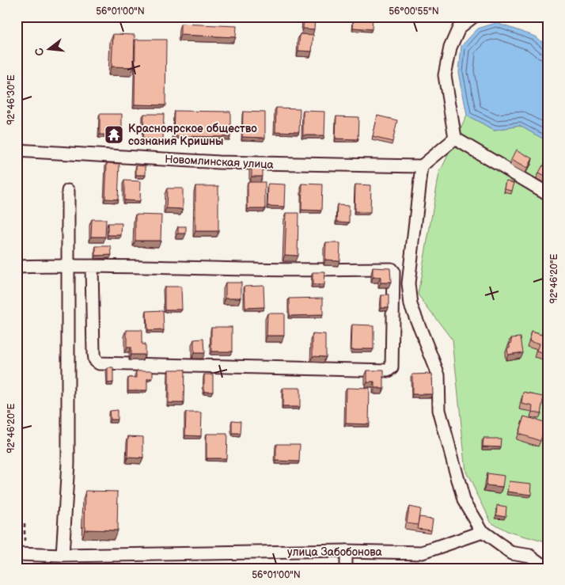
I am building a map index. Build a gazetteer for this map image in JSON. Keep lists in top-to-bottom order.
{
  "streets": {
    "street": ["Новомлинская улица", "улица Забобонова"]
  },
  "places": {
    "temple": ["Красноярское общество сознания Кришны"]
  },
  "north": "left",
  "coordinates": [
    "56°01'00\"N",
    "56°00'55\"N",
    "92°46'30\"E",
    "92°46'20\"E"
  ]
}
